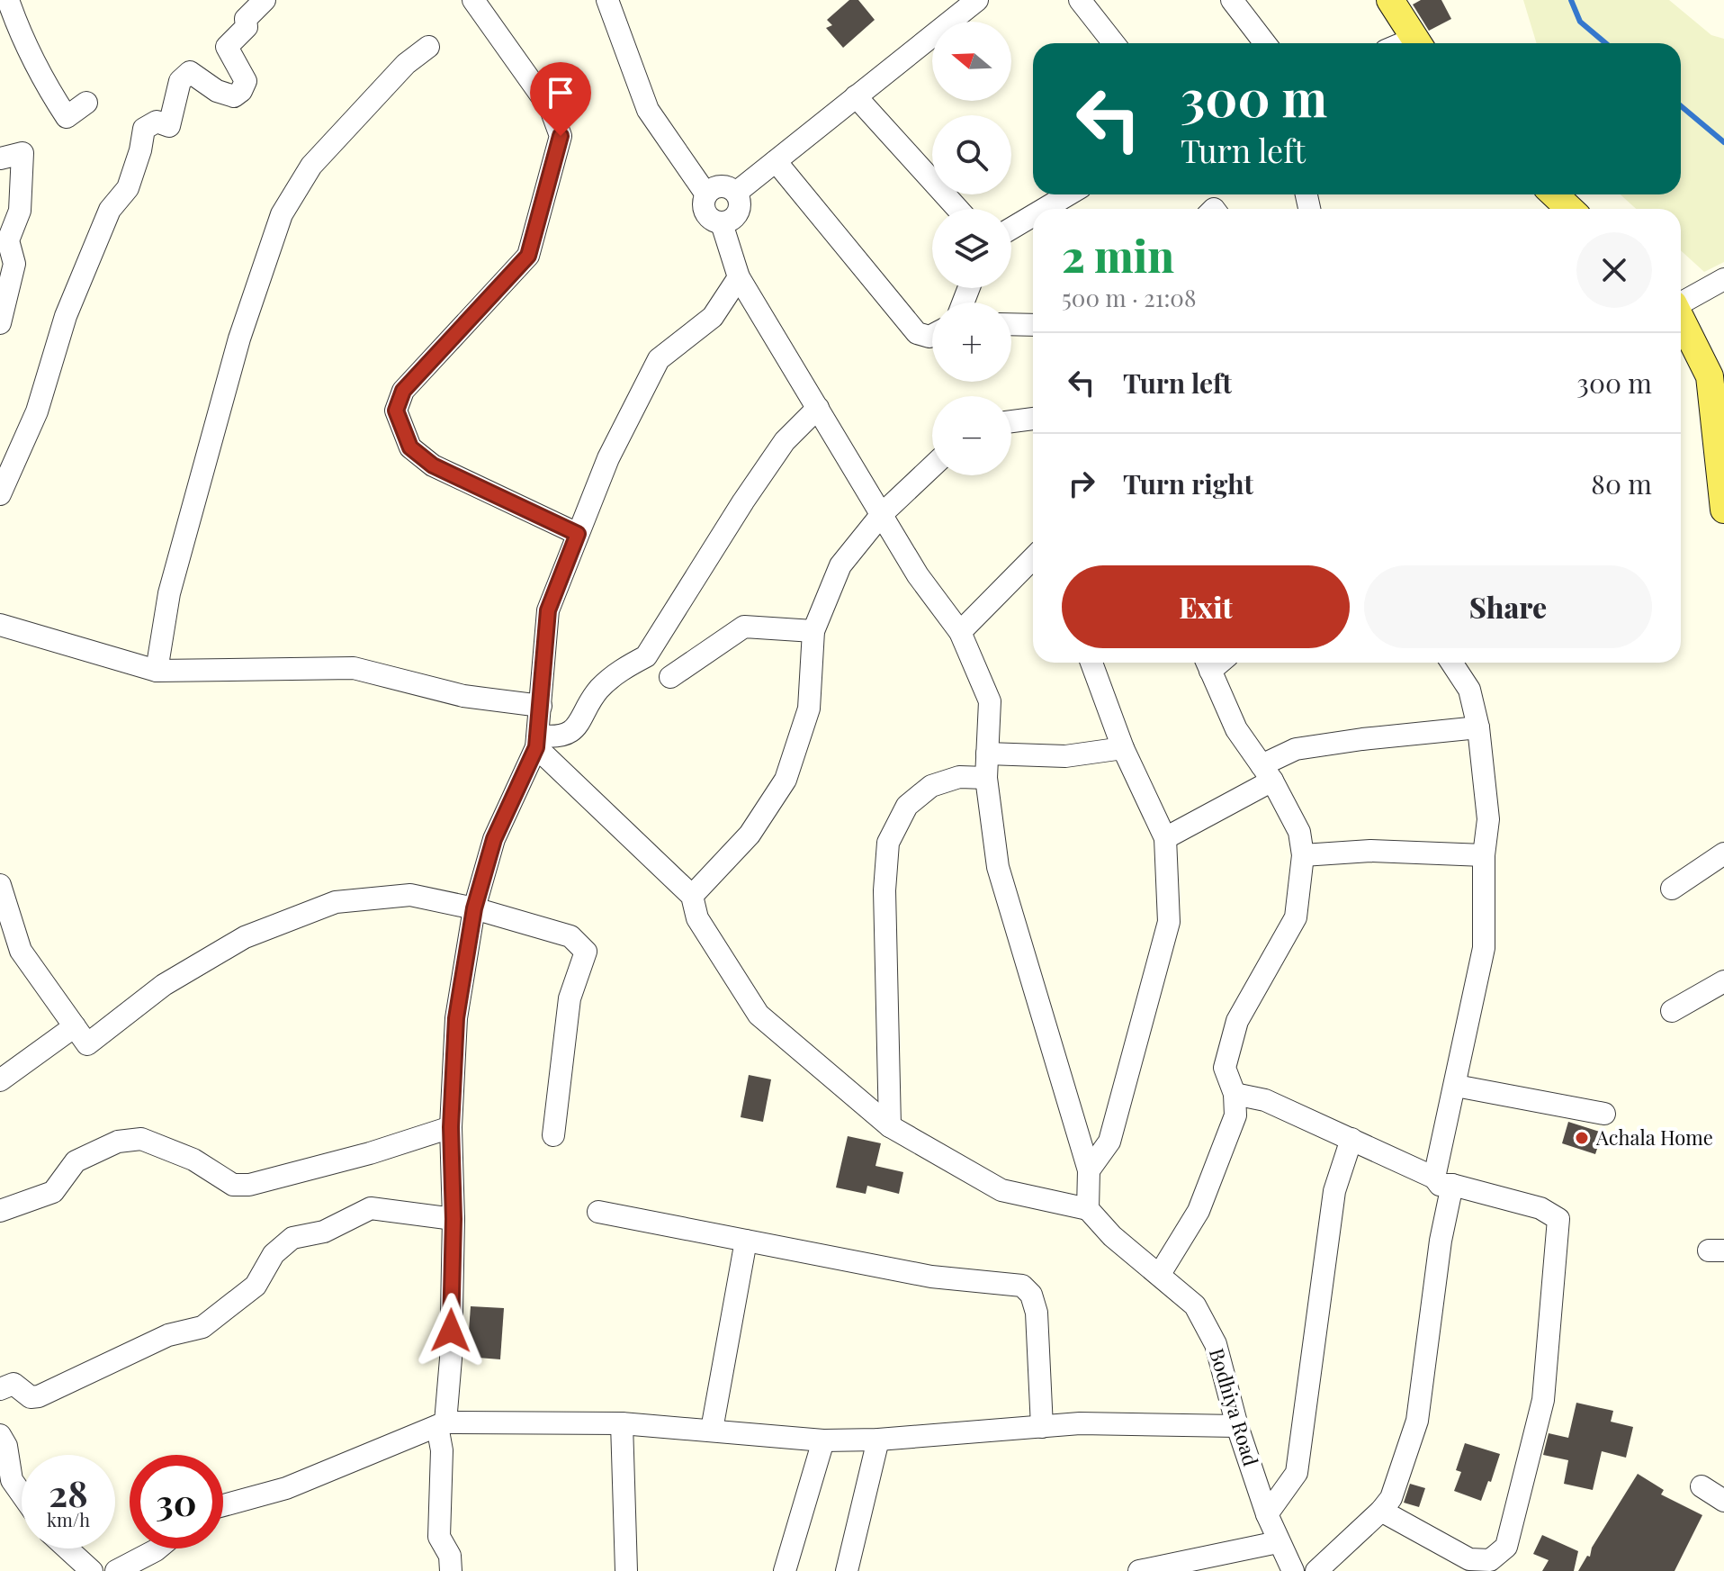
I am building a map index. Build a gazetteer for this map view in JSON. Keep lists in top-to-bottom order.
{
  "streets": {
    "street": ["Bodhiya Road"]
  },
  "places": ["Achala Home"],
  "north": "left",
  "page": {
    "map_buttons": ["+", "−"],
    "turn": ["300 m", "Turn left"],
    "heading": ["2 min", "500 m · 21:08"],
    "list": [
      {
        "name": "Turn left",
        "value": "300 m"
      },
      {
        "name": "Turn right",
        "value": "80 m"
      }
    ],
    "buttons": ["Exit", "Share"],
    "speed": "28 km/h",
    "limit": "30"
  }
}
